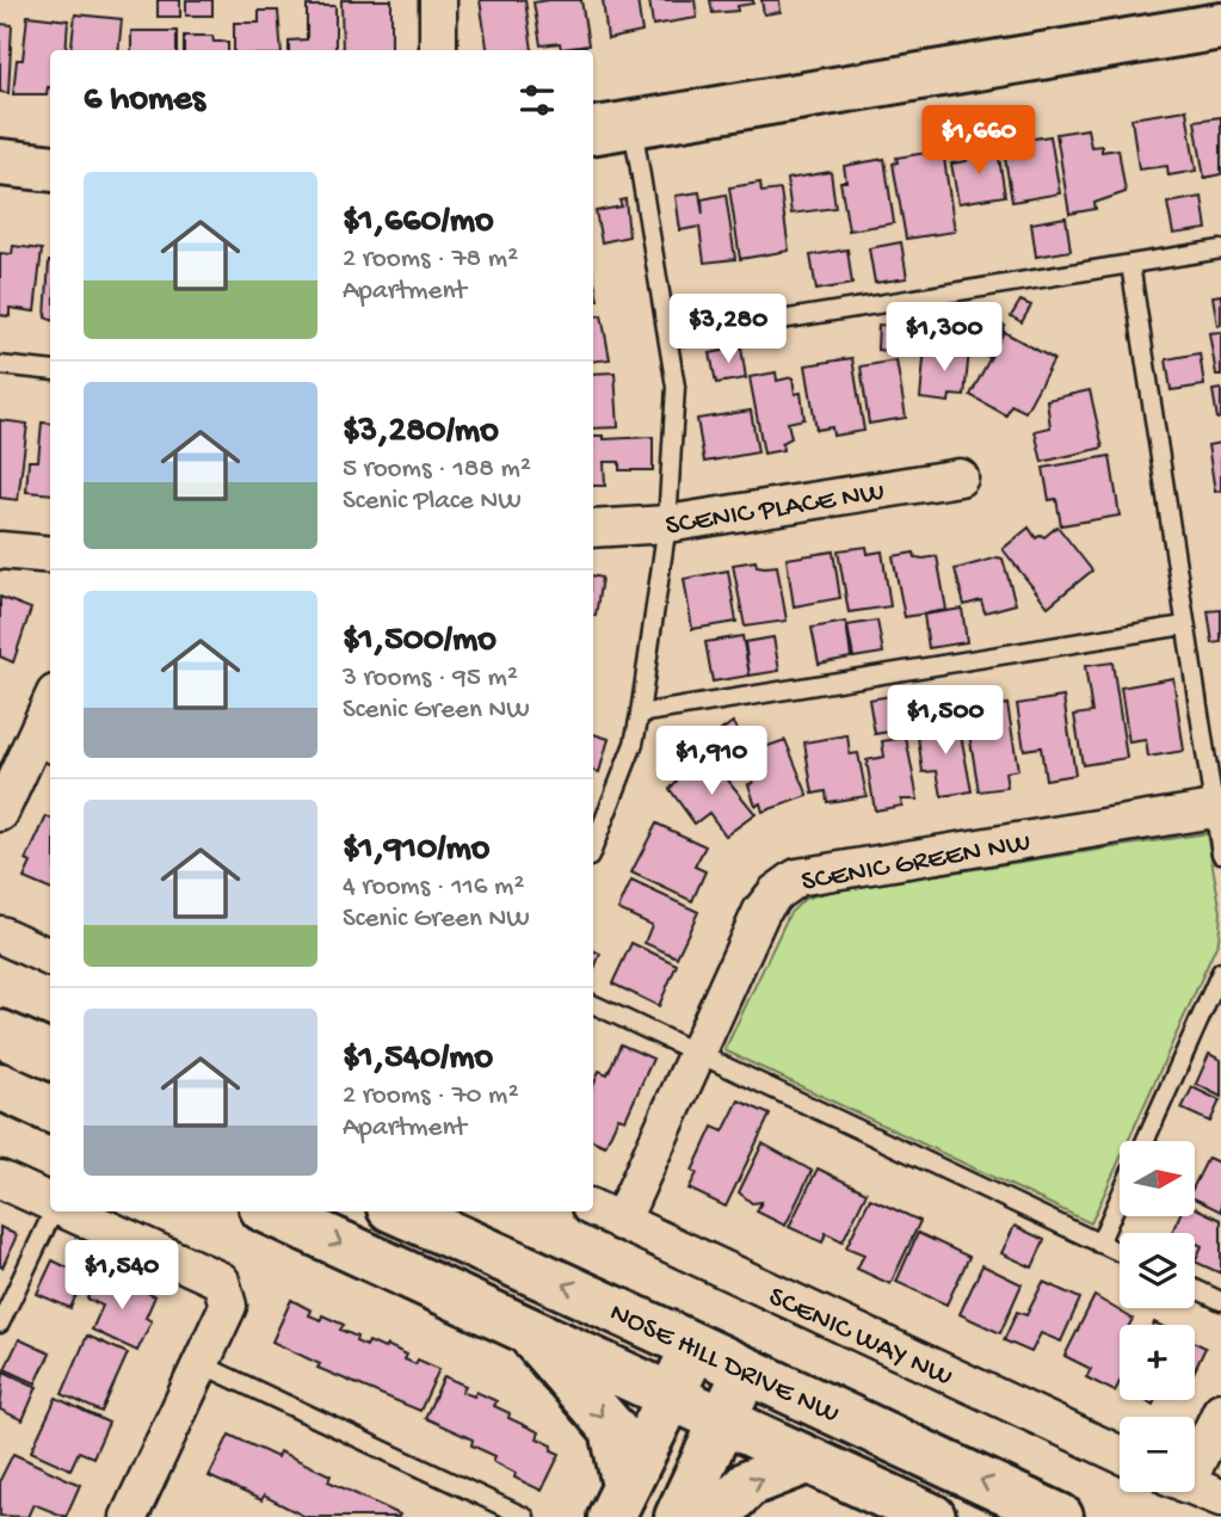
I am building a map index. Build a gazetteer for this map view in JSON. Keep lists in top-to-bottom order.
{
  "streets": {
    "main road": ["NOSE HILL DRIVE NW"],
    "street": ["SCENIC PLACE NW", "SCENIC GREEN NW", "SCENIC WAY NW"]
  },
  "crossings": [
    ["SCENIC GREEN NW", "SCENIC WAY NW"]
  ],
  "north": "right",
  "page": {
    "heading": "6 homes",
    "price": [
      "$1,660",
      "$3,280",
      "$1,300",
      "$1,500",
      "$1,910",
      "$1,540"
    ],
    "list": [
      {
        "name": "$1,660/mo",
        "note": "2 rooms · 78 m² · Apartment"
      },
      {
        "name": "$3,280/mo",
        "note": "5 rooms · 188 m² · Scenic Place NW"
      },
      {
        "name": "$1,500/mo",
        "note": "3 rooms · 95 m² · Scenic Green NW"
      },
      {
        "name": "$1,910/mo",
        "note": "4 rooms · 116 m² · Scenic Green NW"
      },
      {
        "name": "$1,540/mo",
        "note": "2 rooms · 70 m² · Apartment"
      }
    ],
    "map_buttons": ["+", "−"]
  }
}
